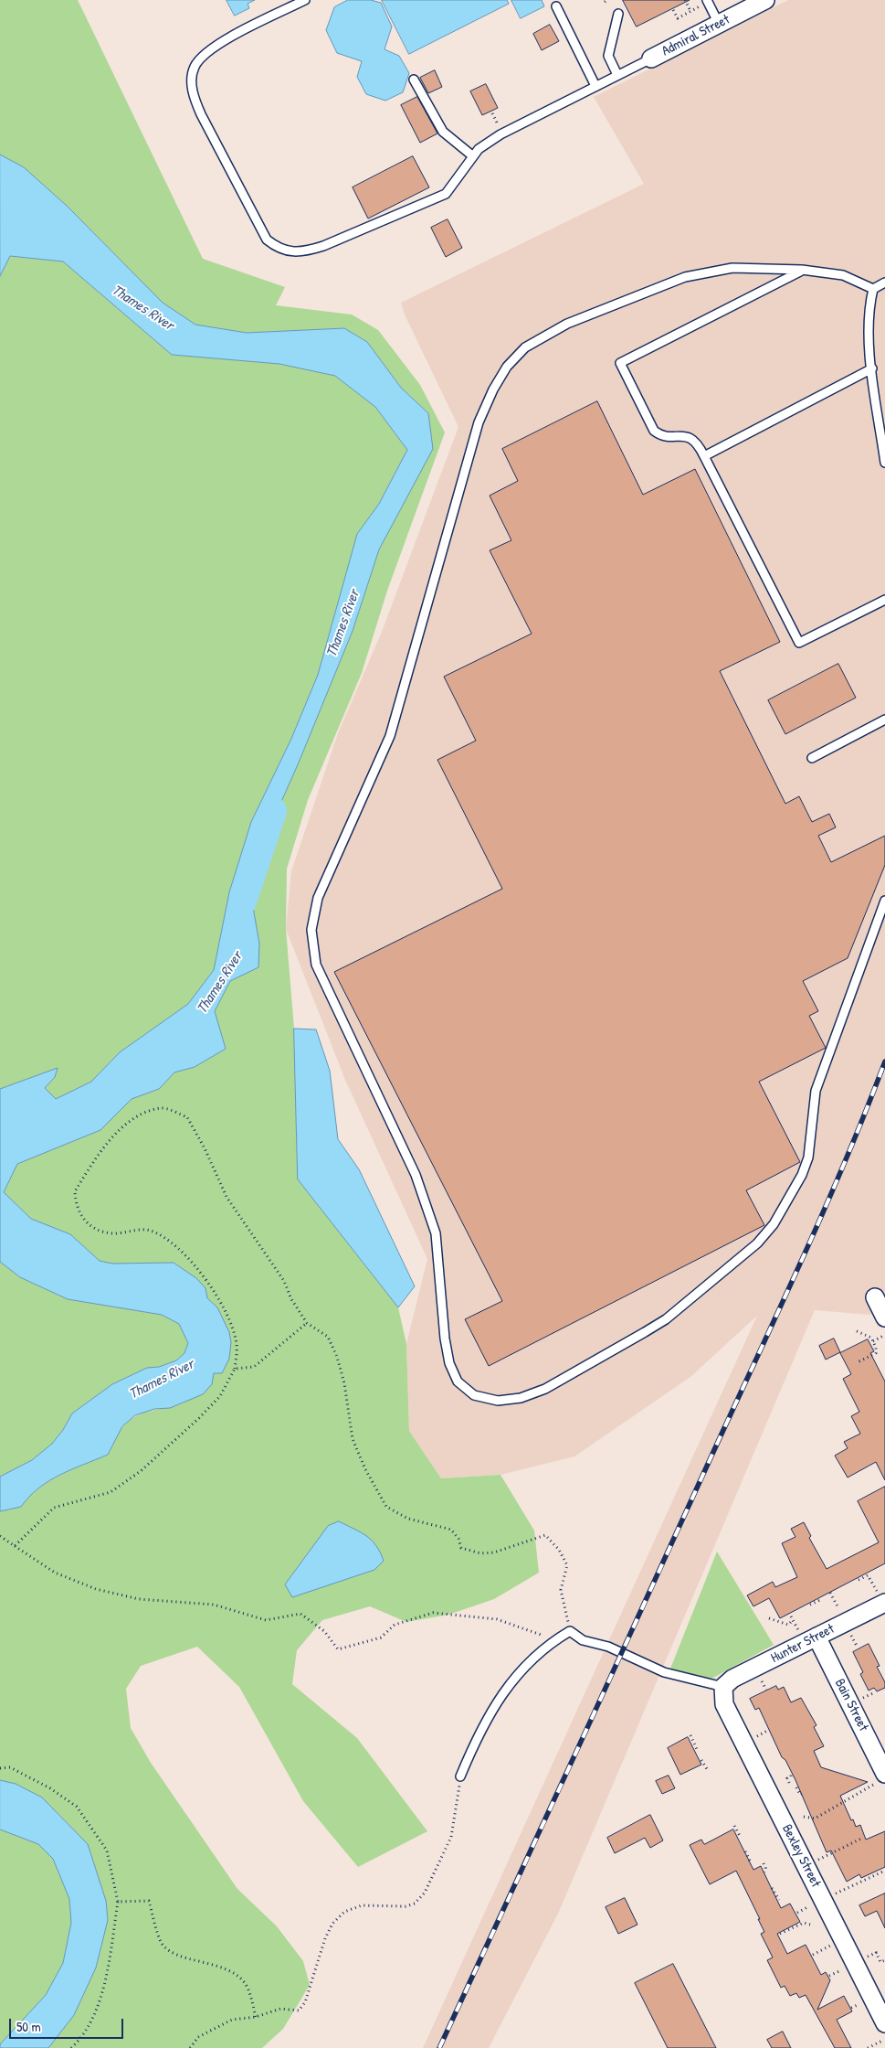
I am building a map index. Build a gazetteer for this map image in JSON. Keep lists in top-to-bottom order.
{
  "streets": {
    "street": [
      "Admiral Street",
      "Hunter Street",
      "Bain Street",
      "Bexley Street"
    ]
  },
  "crossings": [
    ["Hunter Street", "Bain Street"],
    ["Hunter Street", "Bexley Street"]
  ],
  "water": ["Thames River"],
  "scale_bar": "50 m"
}
